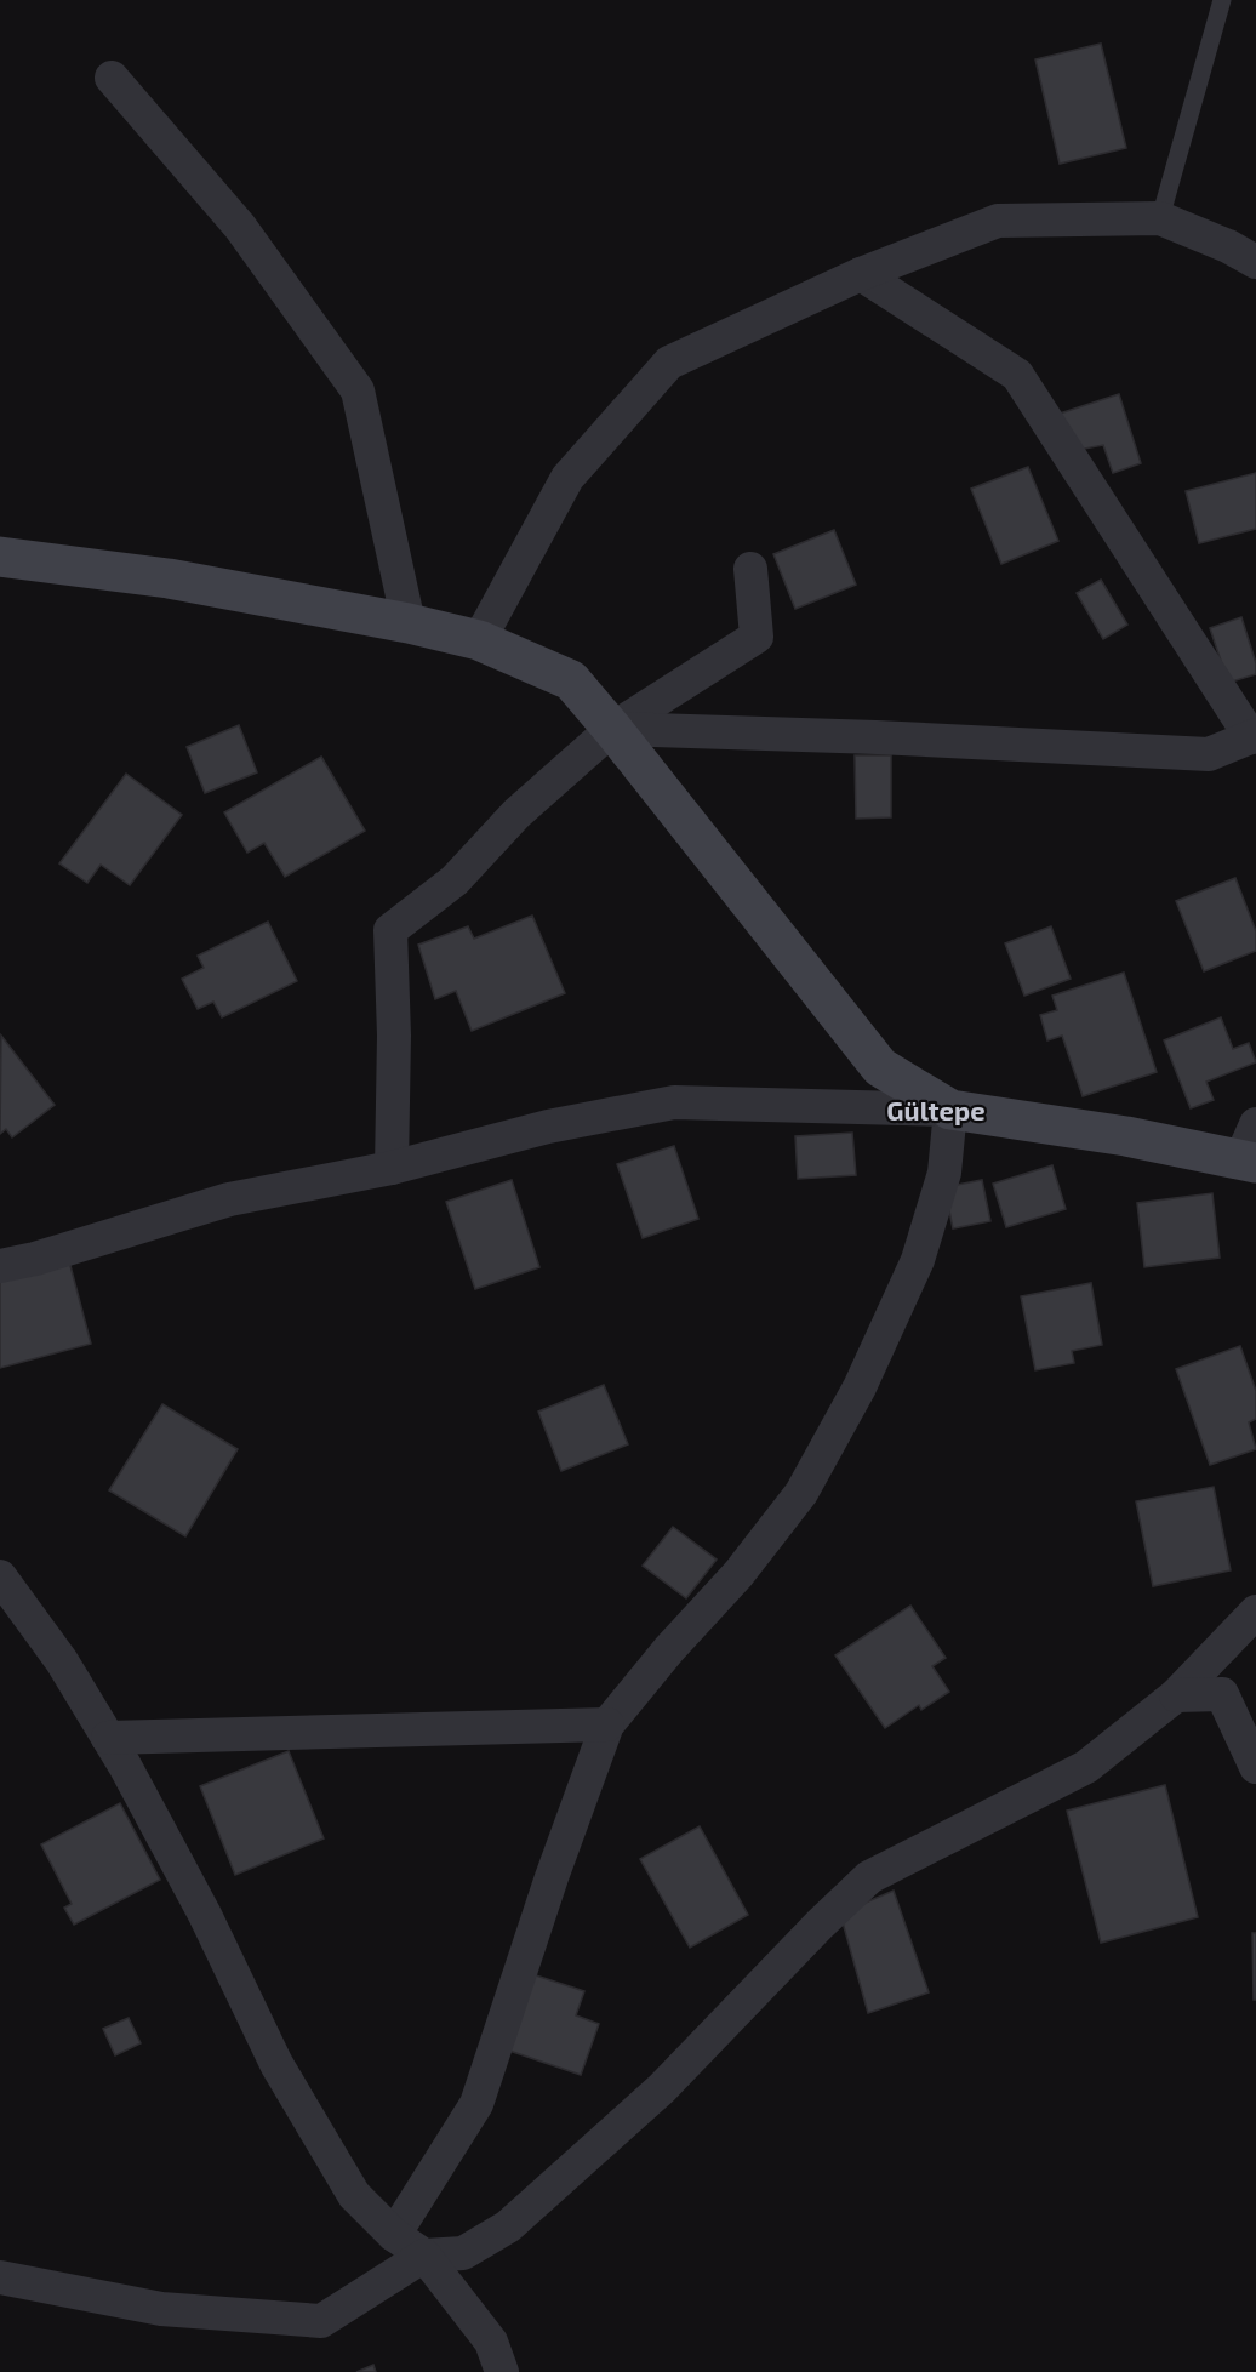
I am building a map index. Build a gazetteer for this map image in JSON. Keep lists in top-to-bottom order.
{
  "districts": ["Gültepe"]
}
